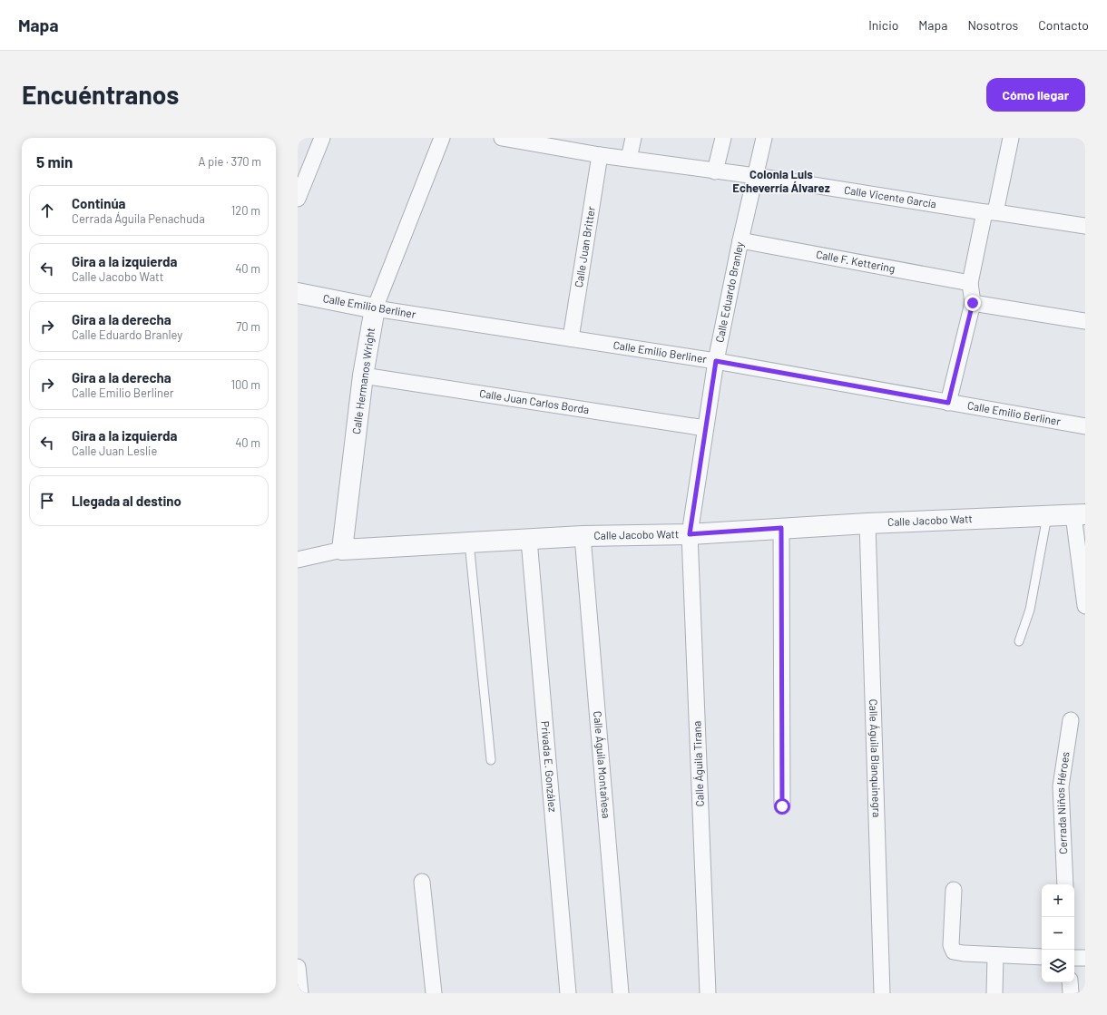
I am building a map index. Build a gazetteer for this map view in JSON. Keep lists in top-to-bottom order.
{
  "streets": {
    "street": [
      "Calle Vicente García",
      "Calle Juan Britter",
      "Calle F. Kettering",
      "Calle Eduardo Branley",
      "Calle Emilio Berliner",
      "Calle Hermanos Wright",
      "Calle Juan Carlos Borda",
      "Calle Jacobo Watt",
      "Calle Águila Blanquinegra",
      "Calle Águila Tirana",
      "Calle Águila Montañesa",
      "Privada E. González",
      "Cerrada Niños Héroes"
    ]
  },
  "crossings": [
    ["Calle Vicente García", "Calle Juan Britter"],
    ["Calle Vicente García", "Calle Eduardo Branley"],
    ["Calle Juan Britter", "Calle Emilio Berliner"],
    ["Calle F. Kettering", "Calle Eduardo Branley"],
    ["Calle Eduardo Branley", "Calle Emilio Berliner"],
    ["Calle Eduardo Branley", "Calle Juan Carlos Borda"],
    ["Calle Eduardo Branley", "Calle Jacobo Watt"],
    ["Calle Eduardo Branley", "Calle Águila Tirana"],
    ["Calle Emilio Berliner", "Calle Hermanos Wright"],
    ["Calle Hermanos Wright", "Calle Juan Carlos Borda"],
    ["Calle Hermanos Wright", "Calle Jacobo Watt"],
    ["Calle Jacobo Watt", "Calle Águila Blanquinegra"],
    ["Calle Jacobo Watt", "Calle Águila Tirana"],
    ["Calle Jacobo Watt", "Calle Águila Montañesa"],
    ["Calle Jacobo Watt", "Privada E. González"]
  ],
  "districts": ["Colonia Luis Echeverría Álvarez"],
  "page": {
    "header": "Mapa",
    "nav": [
      "Inicio",
      "Mapa",
      "Nosotros",
      "Contacto"
    ],
    "buttons": "Cómo llegar",
    "title": "Encuéntranos",
    "heading": ["5 min", "A pie · 370 m"],
    "list": [
      ["Continúa", "Cerrada Águila Penachuda", "120 m"],
      ["Gira a la izquierda", "Calle Jacobo Watt", "40 m"],
      ["Gira a la derecha", "Calle Eduardo Branley", "70 m"],
      ["Gira a la derecha", "Calle Emilio Berliner", "100 m"],
      ["Gira a la izquierda", "Calle Juan Leslie", "40 m"],
      "Llegada al destino"
    ],
    "map_buttons": ["+", "−"]
  }
}
